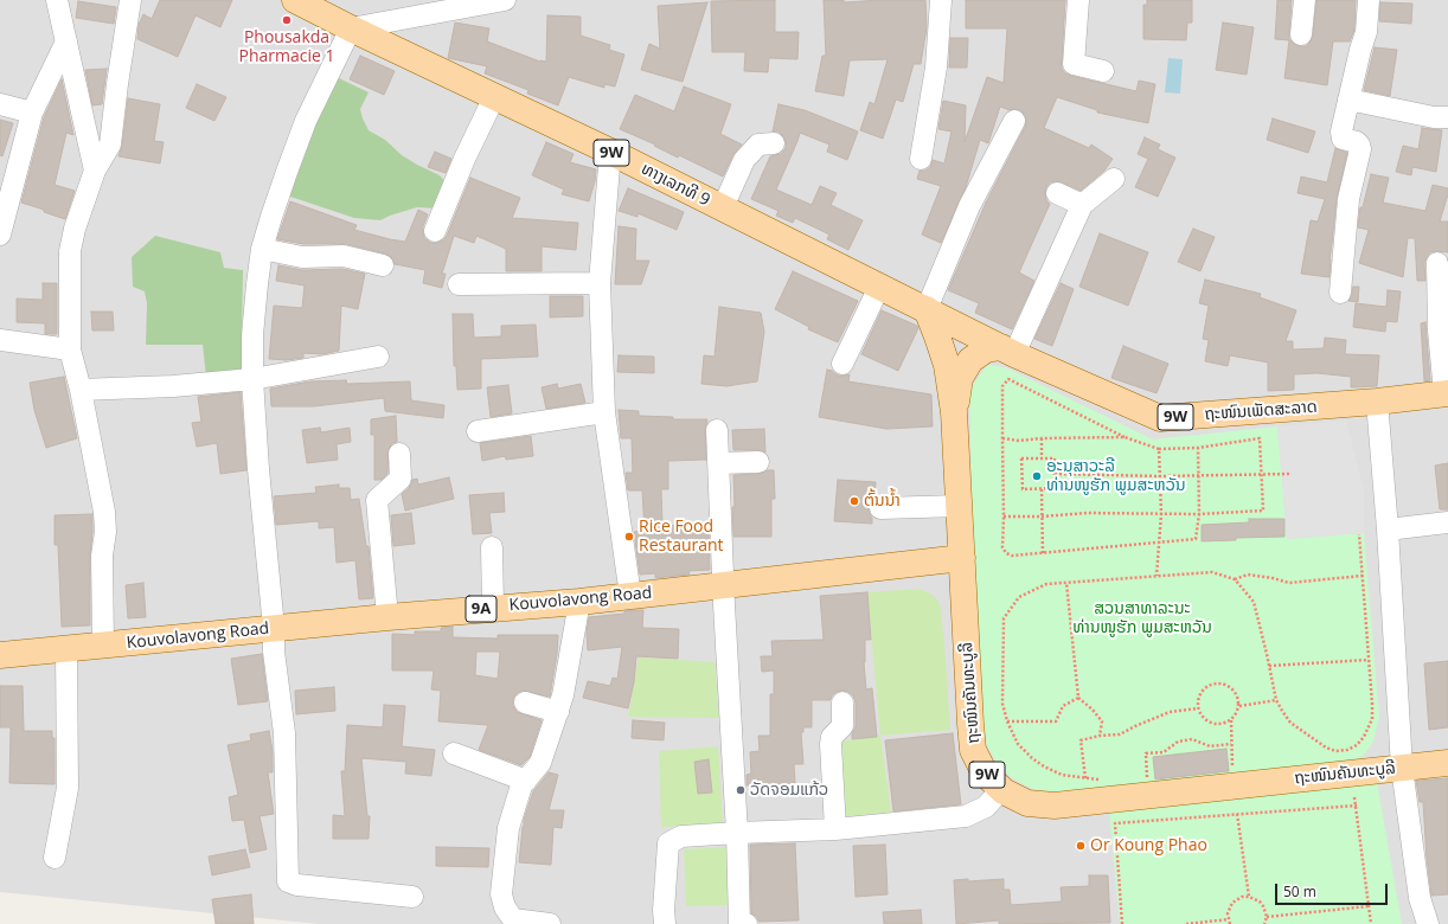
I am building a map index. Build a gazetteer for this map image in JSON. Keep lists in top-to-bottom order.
{
  "streets": {
    "main road": [
      "9W",
      "ທາງເລກທີ 9",
      "ຖະໜົນເພັດສະລາດ",
      "Kouvolavong Road",
      "9A",
      "ຖະໜົນຄັນທະບູລີ"
    ]
  },
  "crossings": [
    ["9W", "ຖະໜົນເພັດສະລາດ"],
    ["9W", "ຖະໜົນຄັນທະບູລີ"],
    ["ທາງເລກທີ 9", "ຖະໜົນເພັດສະລາດ"],
    ["ທາງເລກທີ 9", "ຖະໜົນຄັນທະບູລີ"],
    ["ຖະໜົນເພັດສະລາດ", "ຖະໜົນຄັນທະບູລີ"],
    ["Kouvolavong Road", "ຖະໜົນຄັນທະບູລີ"]
  ],
  "parks": ["ສວນສາທາລະນະ ທ່ານໜູຮັກ ພູມສະຫວັນ"],
  "places": [
    "Phousakda Pharmacie 1",
    "ອະນຸສາວະລີ ທ່ານໜູຮັກ ພູມສະຫວັນ",
    "ຕົ້ນນໍ້າ",
    "Rice Food Restaurant",
    "ວັດຈອມແກ້ວ",
    "Or Koung Phao"
  ],
  "scale_bar": "50 m"
}
